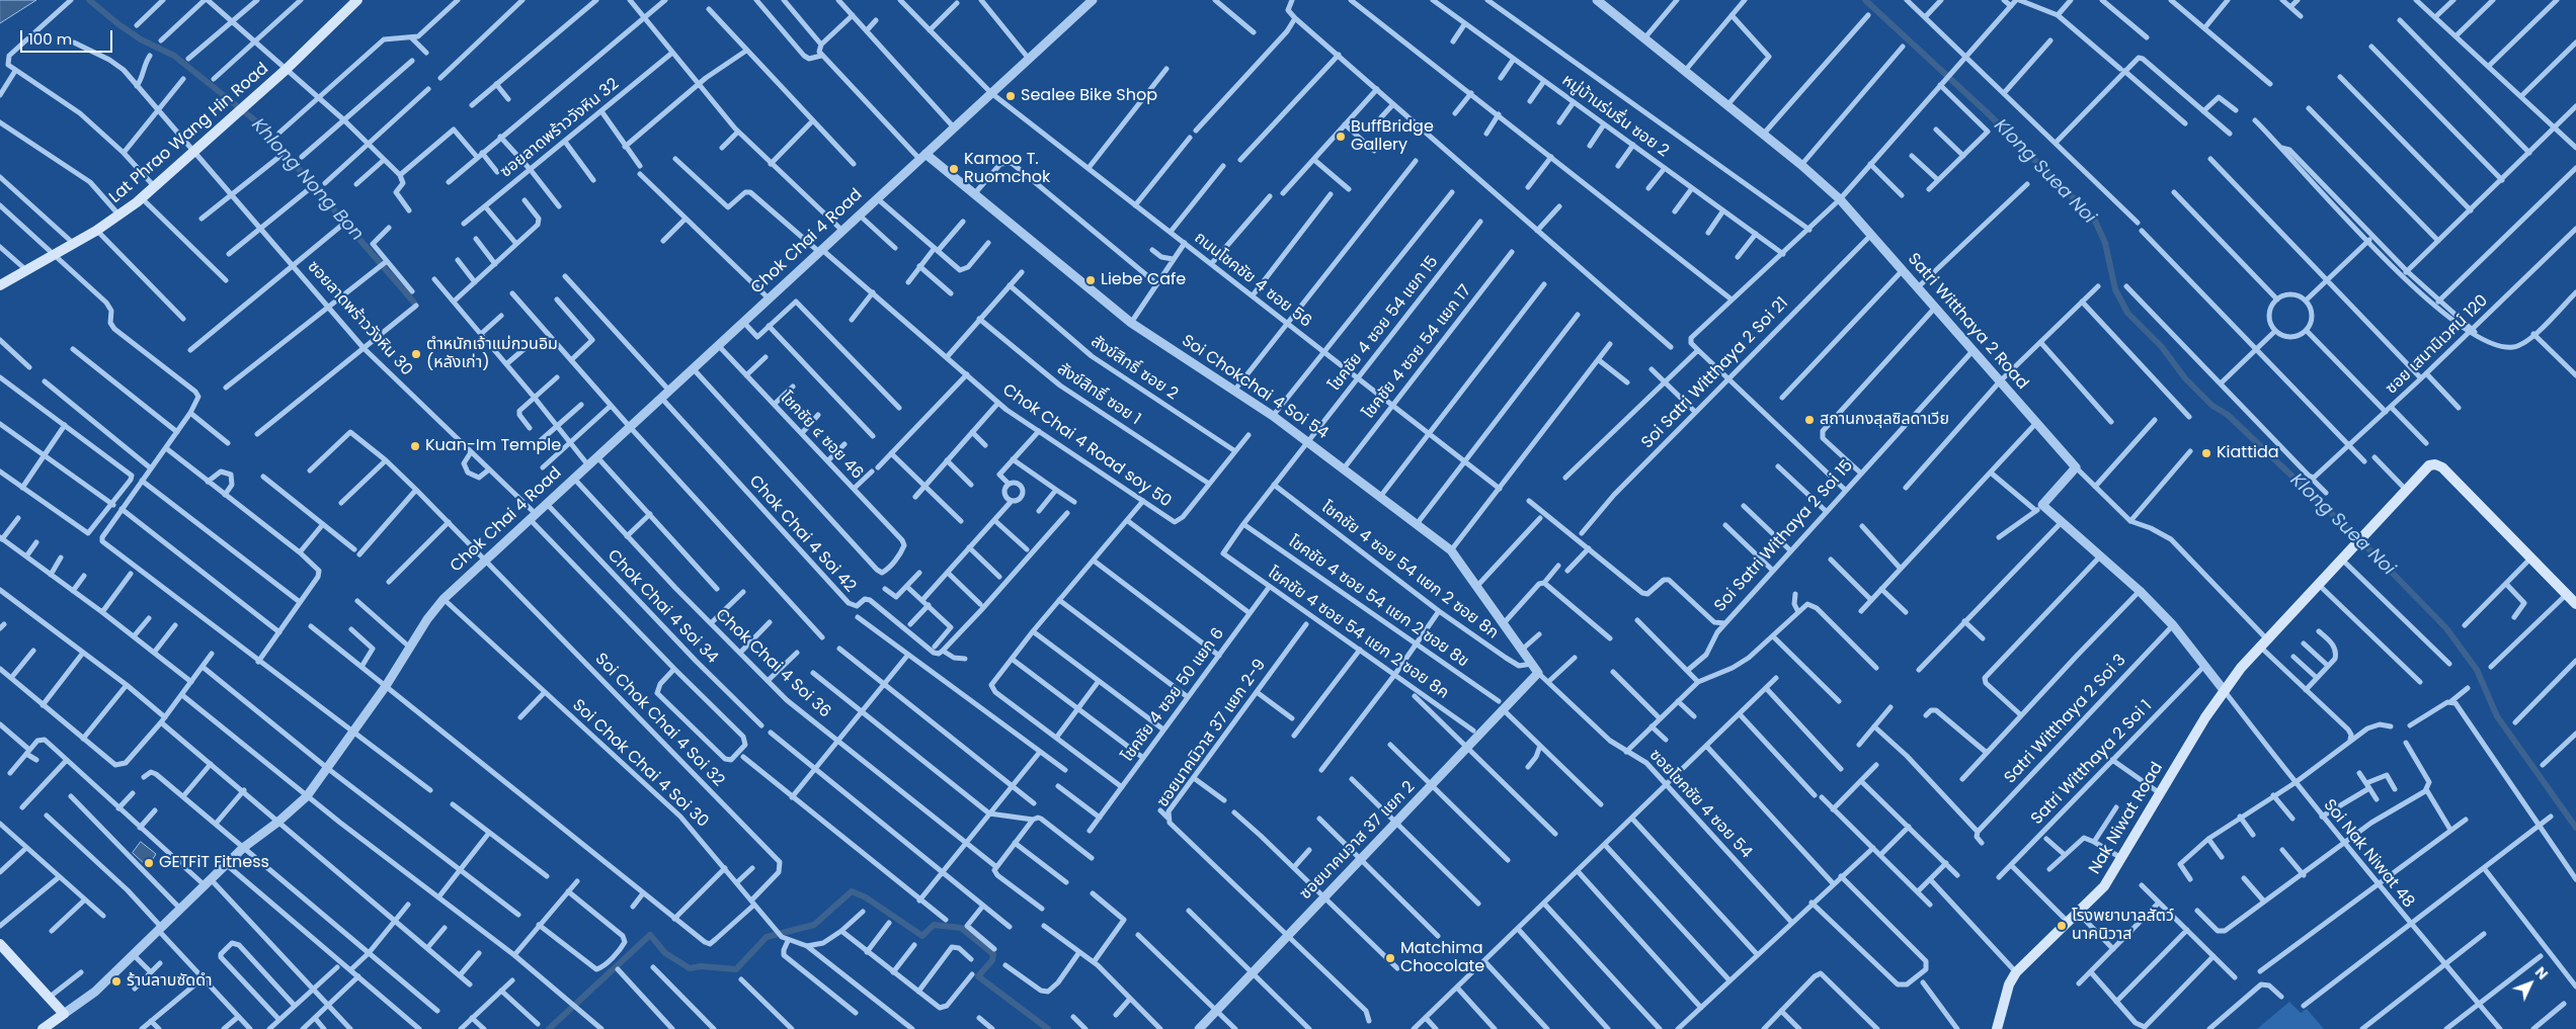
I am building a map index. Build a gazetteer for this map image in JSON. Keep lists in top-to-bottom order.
{
  "streets": {
    "main road": ["Lat Phrao Wang Hin Road", "Chok Chai 4 Road", "Nak Niwat Road"],
    "street": [
      "หมู่บ้านร่มรื่น ซอย 2",
      "ซอยลาดพร้าววังหิน 32",
      "ถนนโชคชัย 4 ซอย 56",
      "ซอยลาดพร้าววังหิน 30",
      "Satri Witthaya 2 Road",
      "โชคชัย 4 ซอย 54 แยก 15",
      "ซอย เสนานิเวศน์ 120",
      "โชคชัย 4 ซอย 54 แยก 17",
      "สังข์สิทธิ์ ซอย 2",
      "Soi Satri Witthaya 2 Soi 21",
      "Soi Chokchai 4 Soi 54",
      "สังข์สิทธิ์ ซอย 1",
      "โชคชัย ๔ ซอย 46",
      "Chok Chai 4 Road soy 50",
      "Chok Chai 4 Soi 42",
      "Soi Satri Withaya 2 Soi 15",
      "โชคชัย 4 ซอย 54 แยก 2 ซอย 8ก",
      "โชคชัย 4 ซอย 54 แยก 2 ซอย 8ข",
      "Chok Chai 4 Soi 34",
      "โชคชัย 4 ซอย 54 แยก 2 ซอย 8ค",
      "Chok Chai 4 Soi 36",
      "โชคชัย 4 ซอย 50 แยก 6",
      "Satri Witthaya 2 Soi 3",
      "Soi Chok Chai 4 Soi 32",
      "ซอยนาคนิวาส 37 แยก 2-9",
      "Satri Witthaya 2 Soi 1",
      "Soi Chok Chai 4 Soi 30",
      "ซอยโชคชัย 4 ซอย 54",
      "ซอยนาคนวาส 37 แยก 2",
      "Soi Nak Niwat 48"
    ]
  },
  "crossings": [
    ["Lat Phrao Wang Hin Road", "ซอยลาดพร้าววังหิน 30"],
    ["Chok Chai 4 Road", "ถนนโชคชัย 4 ซอย 56"],
    ["Chok Chai 4 Road", "ซอยลาดพร้าววังหิน 30"],
    ["Chok Chai 4 Road", "Soi Chokchai 4 Soi 54"],
    ["Chok Chai 4 Road", "โชคชัย ๔ ซอย 46"],
    ["Chok Chai 4 Road", "Chok Chai 4 Road soy 50"],
    ["Chok Chai 4 Road", "Chok Chai 4 Soi 42"],
    ["Chok Chai 4 Road", "Chok Chai 4 Soi 34"],
    ["Chok Chai 4 Road", "Chok Chai 4 Soi 36"],
    ["Chok Chai 4 Road", "Soi Chok Chai 4 Soi 32"],
    ["Chok Chai 4 Road", "Soi Chok Chai 4 Soi 30"],
    ["ถนนโชคชัย 4 ซอย 56", "โชคชัย 4 ซอย 54 แยก 15"],
    ["ถนนโชคชัย 4 ซอย 56", "โชคชัย 4 ซอย 54 แยก 17"],
    ["Satri Witthaya 2 Road", "Soi Satri Witthaya 2 Soi 21"],
    ["Satri Witthaya 2 Road", "Soi Satri Withaya 2 Soi 15"],
    ["โชคชัย 4 ซอย 54 แยก 15", "Soi Chokchai 4 Soi 54"],
    ["โชคชัย 4 ซอย 54 แยก 15", "โชคชัย 4 ซอย 54 แยก 2 ซอย 8ก"],
    ["โชคชัย 4 ซอย 54 แยก 15", "โชคชัย 4 ซอย 54 แยก 2 ซอย 8ข"],
    ["โชคชัย 4 ซอย 54 แยก 15", "โชคชัย 4 ซอย 54 แยก 2 ซอย 8ค"],
    ["โชคชัย 4 ซอย 54 แยก 17", "Soi Chokchai 4 Soi 54"],
    ["สังข์สิทธิ์ ซอย 2", "Chok Chai 4 Road soy 50"],
    ["Soi Chokchai 4 Soi 54", "โชคชัย 4 ซอย 54 แยก 2 ซอย 8ก"],
    ["Soi Chokchai 4 Soi 54", "ซอยโชคชัย 4 ซอย 54"],
    ["Soi Chokchai 4 Soi 54", "ซอยนาคนวาส 37 แยก 2"],
    ["สังข์สิทธิ์ ซอย 1", "Chok Chai 4 Road soy 50"],
    ["โชคชัย 4 ซอย 54 แยก 2 ซอย 8ข", "ซอยนาคนวาส 37 แยก 2"],
    ["Soi Chok Chai 4 Soi 32", "Soi Chok Chai 4 Soi 30"],
    ["ซอยนาคนิวาส 37 แยก 2-9", "ซอยนาคนวาส 37 แยก 2"],
    ["ซอยโชคชัย 4 ซอย 54", "ซอยนาคนวาส 37 แยก 2"],
    ["Nak Niwat Road", "Soi Nak Niwat 48"]
  ],
  "water": ["Klong Suea Noi", "Khlong Nong Bon"],
  "places": [
    "Sealee Bike Shop",
    "BuffBridge Gallery",
    "Kamoo T. Ruomchok",
    "Liebe Cafe",
    "ตำหนักเจ้าแม่กวนอิม (หลังเก่า)",
    "สถานกงสุลซิลดาเวีย",
    "Kuan-Im Temple",
    "Kiattida",
    "GETFiT Fitness",
    "โรงพยาบาลสัตว์ นาคนิวาส",
    "Matchima Chocolate",
    "ร้านลาบซัดดำ"
  ],
  "scale_bar": "100 m",
  "north": "top right"
}
